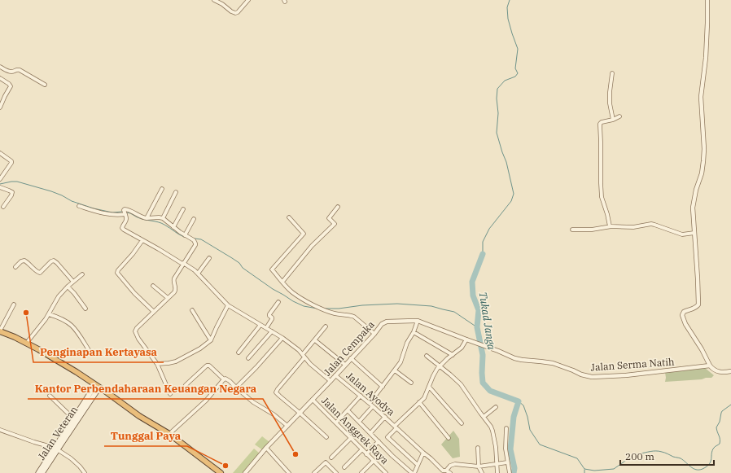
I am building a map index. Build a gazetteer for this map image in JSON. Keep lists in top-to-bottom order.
{
  "streets": {
    "main road": ["Jalan Veteran"],
    "street": [
      "Jalan Cempaka",
      "Jalan Serma Natih",
      "Jalan Ayodya",
      "Jalan Anggrek Raya"
    ]
  },
  "crossings": [
    ["Jalan Cempaka", "Jalan Serma Natih"],
    ["Jalan Cempaka", "Jalan Ayodya"],
    ["Jalan Cempaka", "Jalan Anggrek Raya"]
  ],
  "water": ["Tukad Janga"],
  "places": ["Penginapan Kertayasa", "Kantor Perbendaharaan Keuangan Negara", "Tunggal Paya"],
  "scale_bar": "200 m"
}
